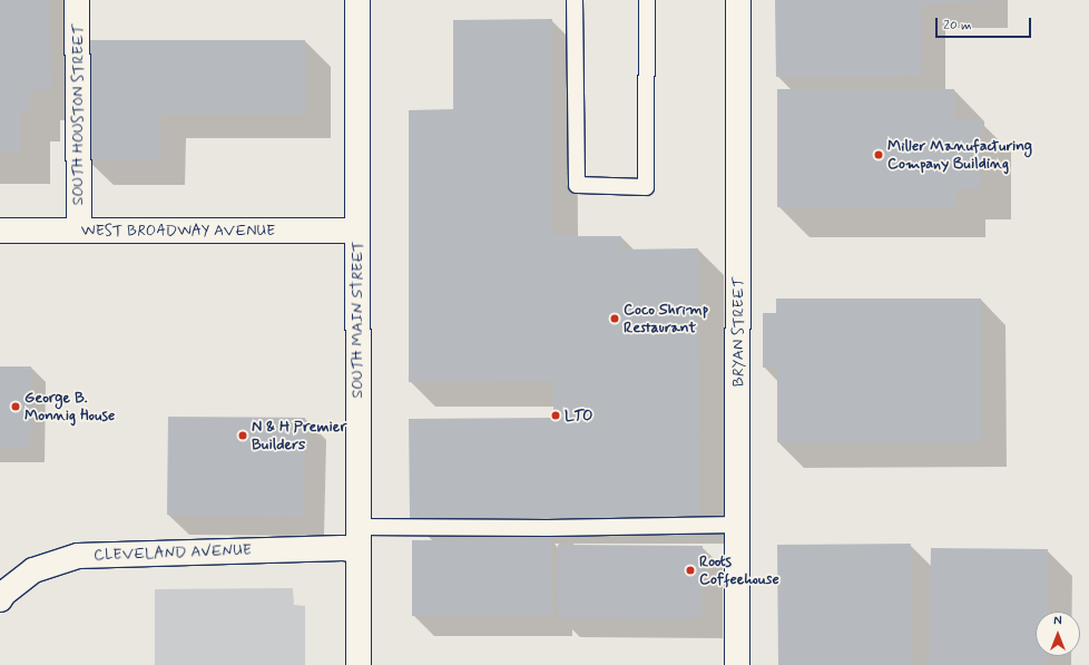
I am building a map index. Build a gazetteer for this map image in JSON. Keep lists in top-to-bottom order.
{
  "streets": {
    "street": [
      "SOUTH HOUSTON STREET",
      "WEST BROADWAY AVENUE",
      "SOUTH MAIN STREET",
      "BRYAN STREET",
      "CLEVELAND AVENUE"
    ]
  },
  "crossings": [
    ["SOUTH HOUSTON STREET", "WEST BROADWAY AVENUE"],
    ["WEST BROADWAY AVENUE", "SOUTH MAIN STREET"],
    ["SOUTH MAIN STREET", "CLEVELAND AVENUE"]
  ],
  "places": [
    "Miller Manufacturing Company Building",
    "Coco Shrimp Restaurant",
    "George B. Monnig House",
    "LTO",
    "N & H Premier Builders",
    "Roots Coffeehouse"
  ],
  "scale_bar": "20 m",
  "north": "top"
}
